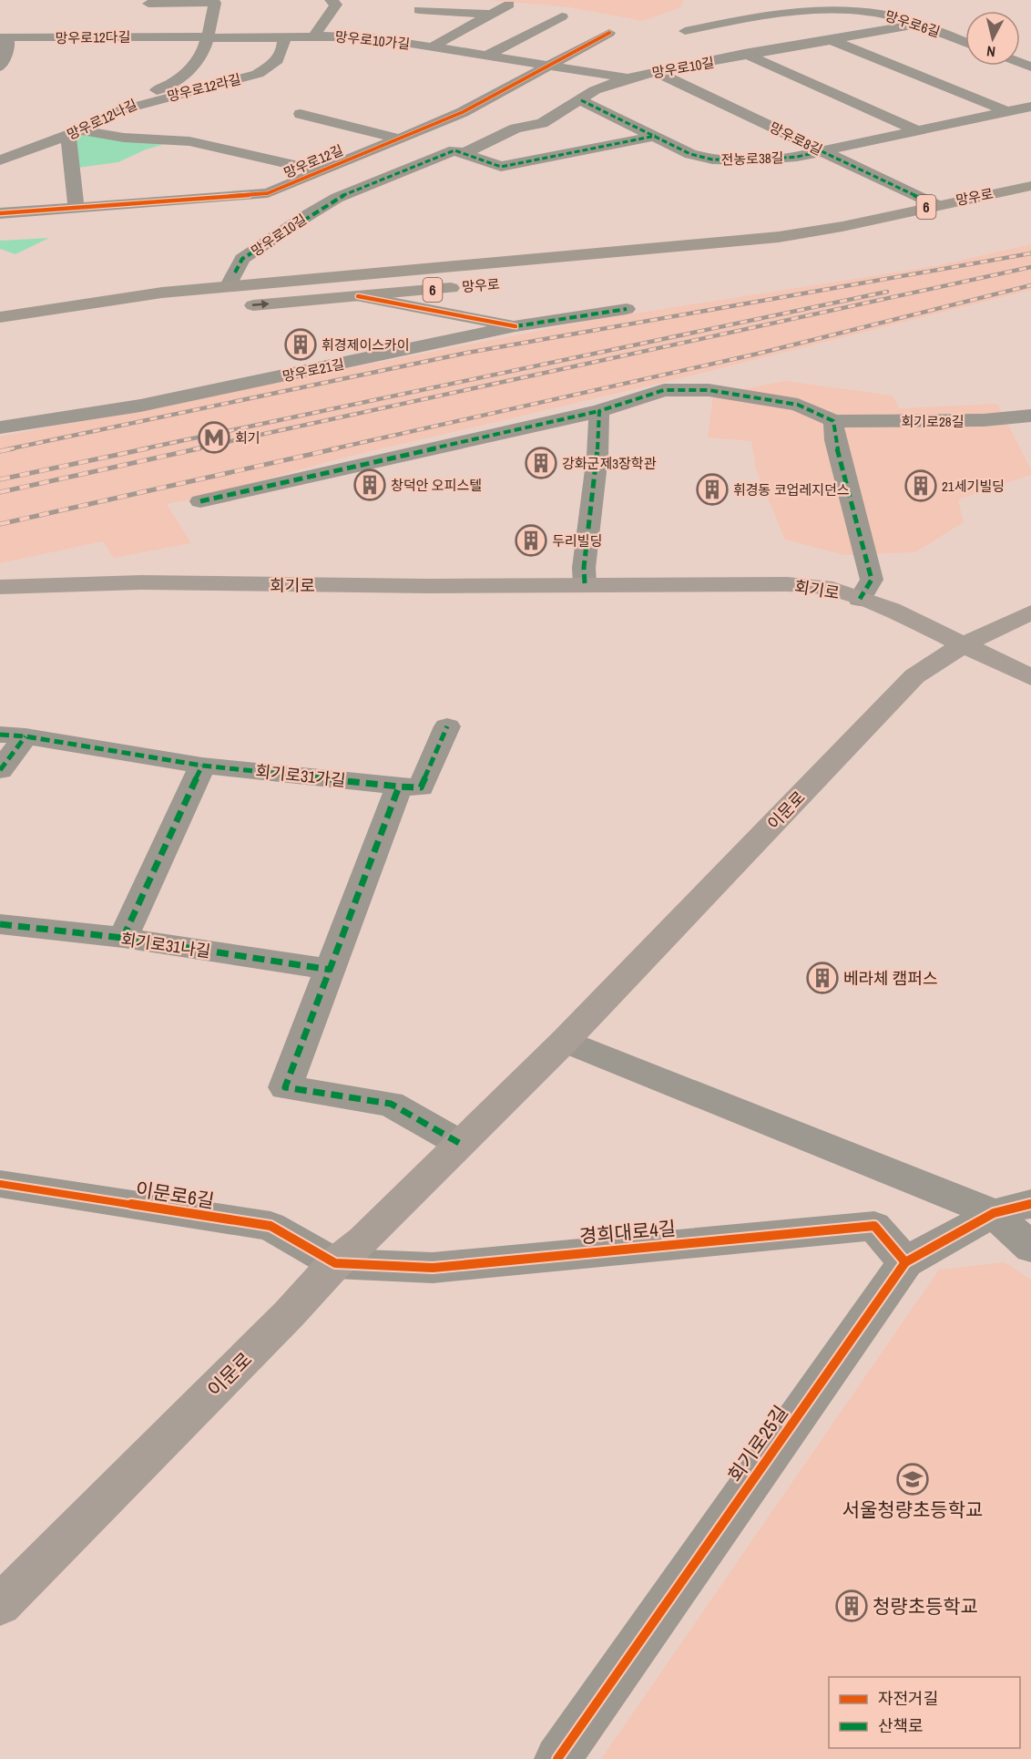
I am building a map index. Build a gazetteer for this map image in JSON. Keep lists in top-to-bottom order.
{
  "streets": {
    "main road": [
      "망우로",
      "6",
      "회기로",
      "이문로"
    ],
    "street": [
      "망우로6길",
      "망우로12다길",
      "망우로10가길",
      "망우로10길",
      "망우로12라길",
      "망우로12나길",
      "망우로8길",
      "전농로38길",
      "망우로12길",
      "망우로21길",
      "회기로28길",
      "회기로31가길",
      "회기로31나길",
      "이문로6길",
      "경희대로4길",
      "회기로25길"
    ]
  },
  "crossings": [
    ["망우로6길", "망우로10길"],
    ["망우로12다길", "망우로12나길"],
    ["망우로10가길", "망우로10길"],
    ["망우로10가길", "망우로12길"],
    ["망우로10길", "망우로8길"],
    ["망우로10길", "전농로38길"],
    ["망우로10길", "망우로"],
    ["망우로12라길", "망우로12나길"],
    ["망우로12나길", "망우로12길"],
    ["망우로8길", "전농로38길"],
    ["망우로8길", "망우로"],
    ["회기로", "이문로"],
    ["이문로", "이문로6길"],
    ["이문로", "경희대로4길"],
    ["이문로6길", "경희대로4길"],
    ["경희대로4길", "회기로25길"]
  ],
  "places": {
    "building": [
      "휘경제이스카이",
      "강화군제3장학관",
      "창덕안 오피스텔",
      "21세기빌딩",
      "휘경동 코업레지던스",
      "두리빌딩",
      "베라체 캠퍼스",
      "청량초등학교"
    ],
    "metro station": ["회기"],
    "school or university": ["서울청량초등학교"]
  },
  "legend": ["자전거길", "산책로"],
  "north": "bottom"
}
